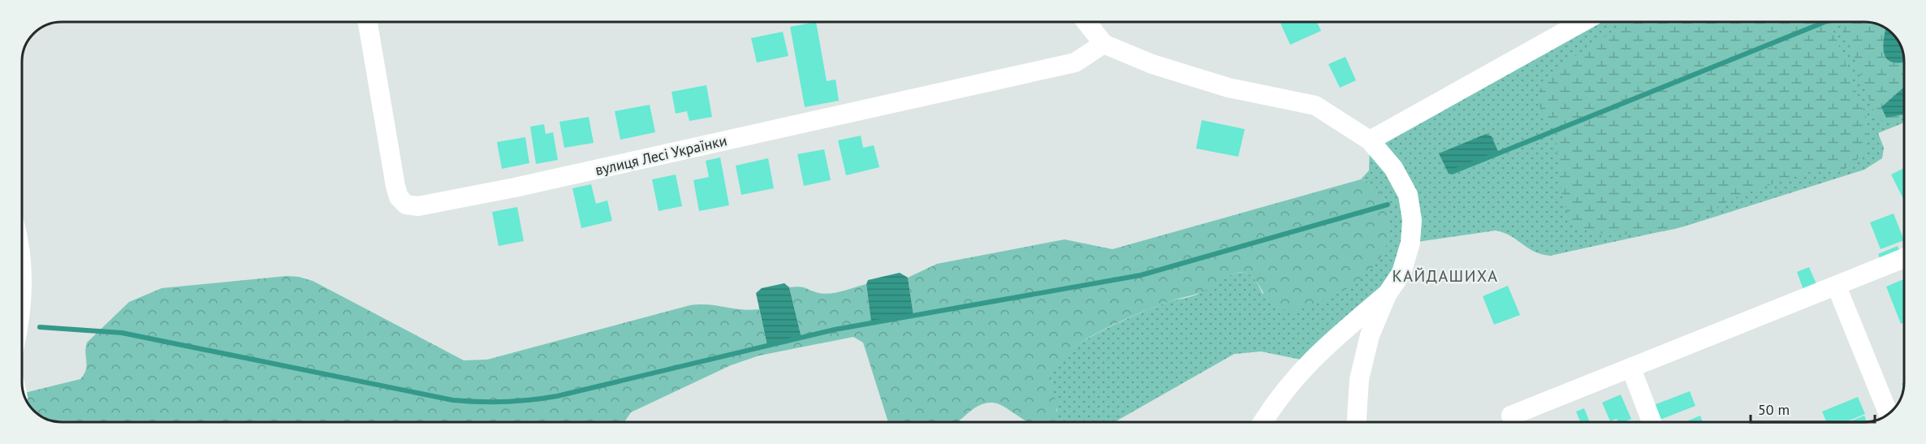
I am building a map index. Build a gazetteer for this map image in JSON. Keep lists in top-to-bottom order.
{
  "streets": {
    "street": ["вулиця Лесі Українки"]
  },
  "districts": ["КАЙДАШИХА"],
  "scale_bar": "50 m"
}
